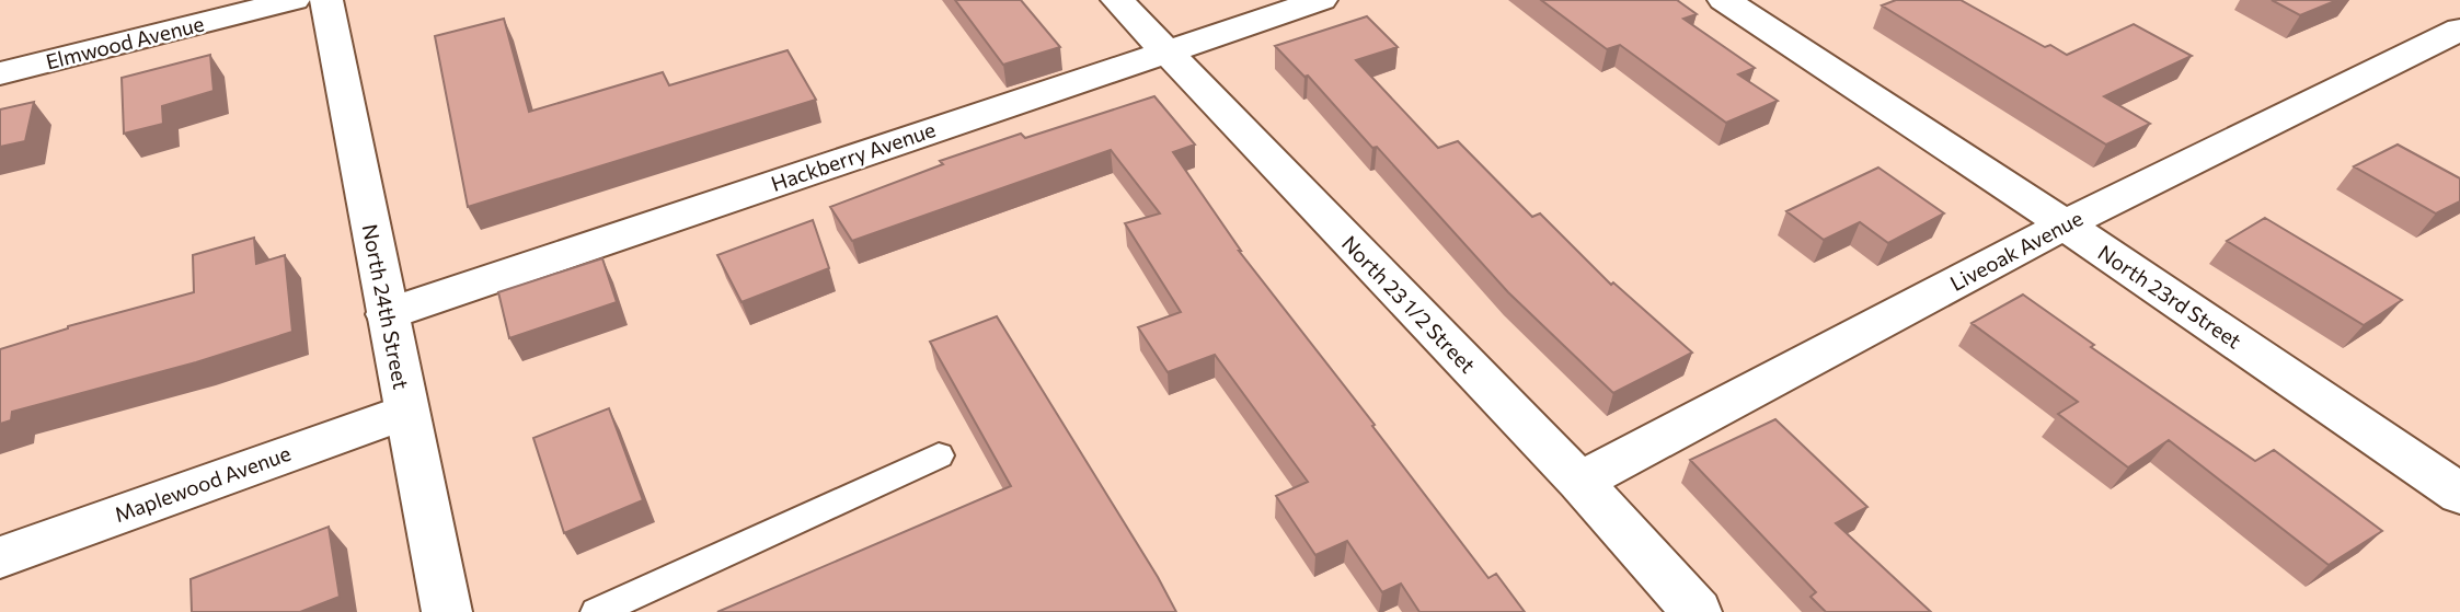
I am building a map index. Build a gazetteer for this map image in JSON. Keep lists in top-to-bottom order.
{
  "streets": {
    "street": [
      "Elmwood Avenue",
      "Hackberry Avenue",
      "Liveoak Avenue",
      "North 23rd Street",
      "North 23 1/2 Street",
      "North 24th Street",
      "Maplewood Avenue"
    ]
  },
  "crossings": [
    ["Hackberry Avenue", "North 23 1/2 Street"],
    ["Hackberry Avenue", "North 24th Street"],
    ["Liveoak Avenue", "North 23rd Street"],
    ["Liveoak Avenue", "North 23 1/2 Street"],
    ["North 24th Street", "Maplewood Avenue"]
  ]
}
